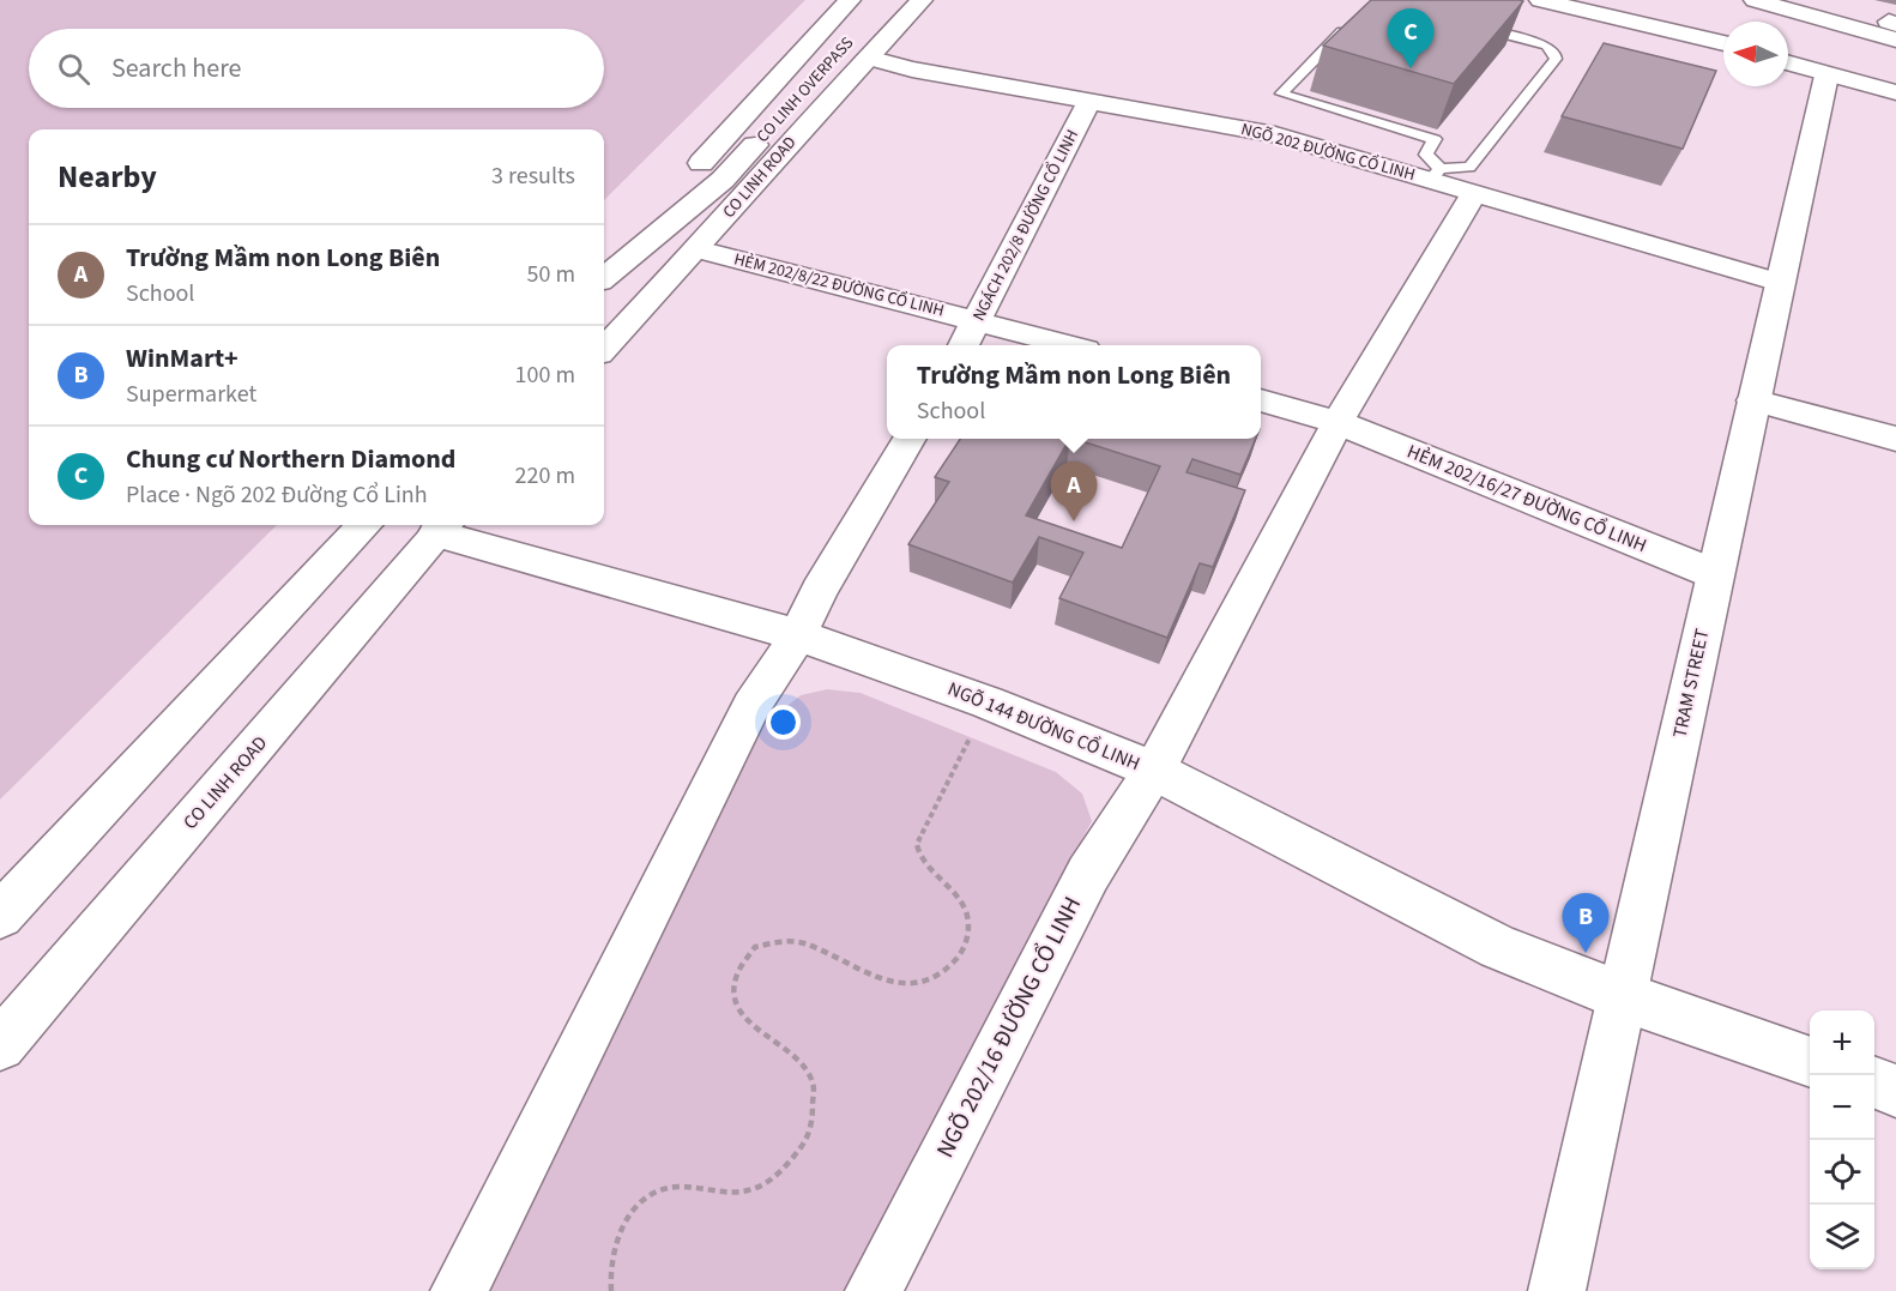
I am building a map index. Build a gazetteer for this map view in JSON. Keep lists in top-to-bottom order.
{
  "streets": {
    "main road": [
      "CO LINH OVERPASS",
      "NGÕ 202 ĐƯỜNG CỔ LINH",
      "CO LINH ROAD",
      "NGÁCH 202/8 ĐƯỜNG CỔ LINH",
      "HẺM 202/8/22 ĐƯỜNG CỔ LINH",
      "HẺM 202/16/27 ĐƯỜNG CỔ LINH",
      "TRAM STREET",
      "NGÕ 144 ĐƯỜNG CỔ LINH",
      "NGÕ 202/16 ĐƯỜNG CỔ LINH"
    ]
  },
  "crossings": [
    ["CO LINH OVERPASS", "CO LINH ROAD"],
    ["NGÕ 202 ĐƯỜNG CỔ LINH", "CO LINH ROAD"],
    ["NGÕ 202 ĐƯỜNG CỔ LINH", "NGÁCH 202/8 ĐƯỜNG CỔ LINH"],
    ["NGÕ 202 ĐƯỜNG CỔ LINH", "TRAM STREET"],
    ["NGÕ 202 ĐƯỜNG CỔ LINH", "NGÕ 202/16 ĐƯỜNG CỔ LINH"],
    ["CO LINH ROAD", "HẺM 202/8/22 ĐƯỜNG CỔ LINH"],
    ["CO LINH ROAD", "NGÕ 144 ĐƯỜNG CỔ LINH"],
    ["NGÁCH 202/8 ĐƯỜNG CỔ LINH", "HẺM 202/8/22 ĐƯỜNG CỔ LINH"],
    ["HẺM 202/16/27 ĐƯỜNG CỔ LINH", "TRAM STREET"],
    ["HẺM 202/16/27 ĐƯỜNG CỔ LINH", "NGÕ 202/16 ĐƯỜNG CỔ LINH"],
    ["TRAM STREET", "NGÕ 144 ĐƯỜNG CỔ LINH"],
    ["NGÕ 144 ĐƯỜNG CỔ LINH", "NGÕ 202/16 ĐƯỜNG CỔ LINH"]
  ],
  "north": "left",
  "page": {
    "pins": ["C", "A", "B"],
    "search": "Search here",
    "heading": ["Nearby", "3 results"],
    "list": [
      {
        "mark": "A",
        "name": "Trường Mầm non Long Biên",
        "note": "School",
        "value": "50 m"
      },
      {
        "mark": "B",
        "name": "WinMart+",
        "note": "Supermarket",
        "value": "100 m"
      },
      {
        "mark": "C",
        "name": "Chung cư Northern Diamond",
        "note": "Place · Ngõ 202 Đường Cổ Linh",
        "value": "220 m"
      }
    ],
    "popup": ["Trường Mầm non Long Biên", "School"],
    "map_buttons": ["+", "−"]
  }
}
